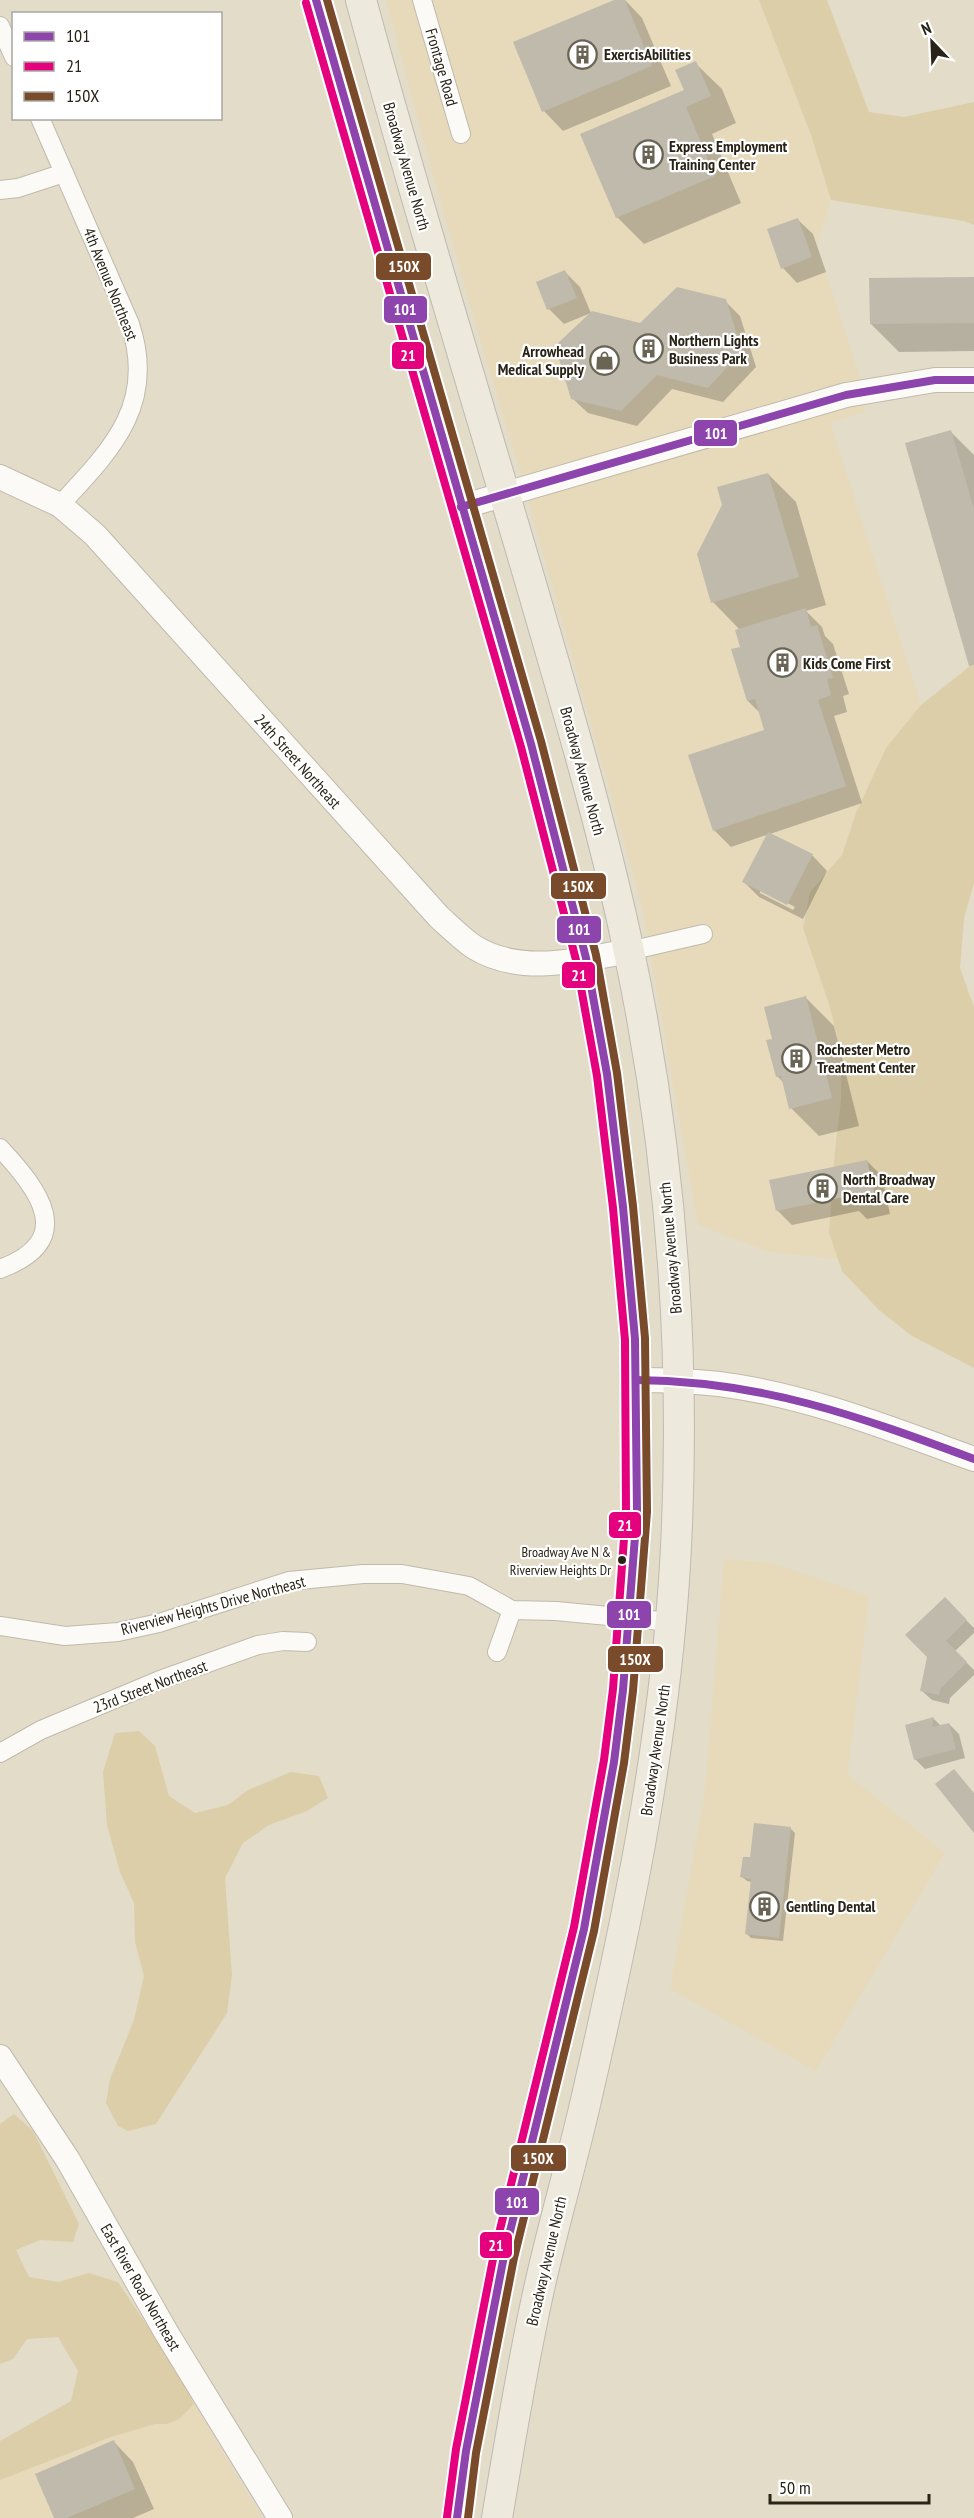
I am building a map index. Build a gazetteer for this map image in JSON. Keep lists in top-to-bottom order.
{
  "streets": {
    "main road": ["Broadway Avenue North"],
    "street": [
      "Frontage Road",
      "4th Avenue Northeast",
      "24th Street Northeast",
      "Riverview Heights Drive Northeast",
      "23rd Street Northeast",
      "East River Road Northeast"
    ]
  },
  "crossings": [
    ["Broadway Avenue North", "24th Street Northeast"],
    ["Broadway Avenue North", "Riverview Heights Drive Northeast"],
    ["4th Avenue Northeast", "24th Street Northeast"]
  ],
  "places": {
    "building": [
      "ExercisAbilities",
      "Express Employment Training Center",
      "Northern Lights Business Park",
      "Kids Come First",
      "Rochester Metro Treatment Center",
      "North Broadway Dental Care",
      "Gentling Dental"
    ],
    "shop": ["Arrowhead Medical Supply"],
    "other": ["Broadway Ave N & Riverview Heights Dr"]
  },
  "lines": ["transit line 101", "transit line 150X", "transit line 21"],
  "legend": ["101", "21", "150X"],
  "scale_bar": "50 m",
  "north": "top left"
}
